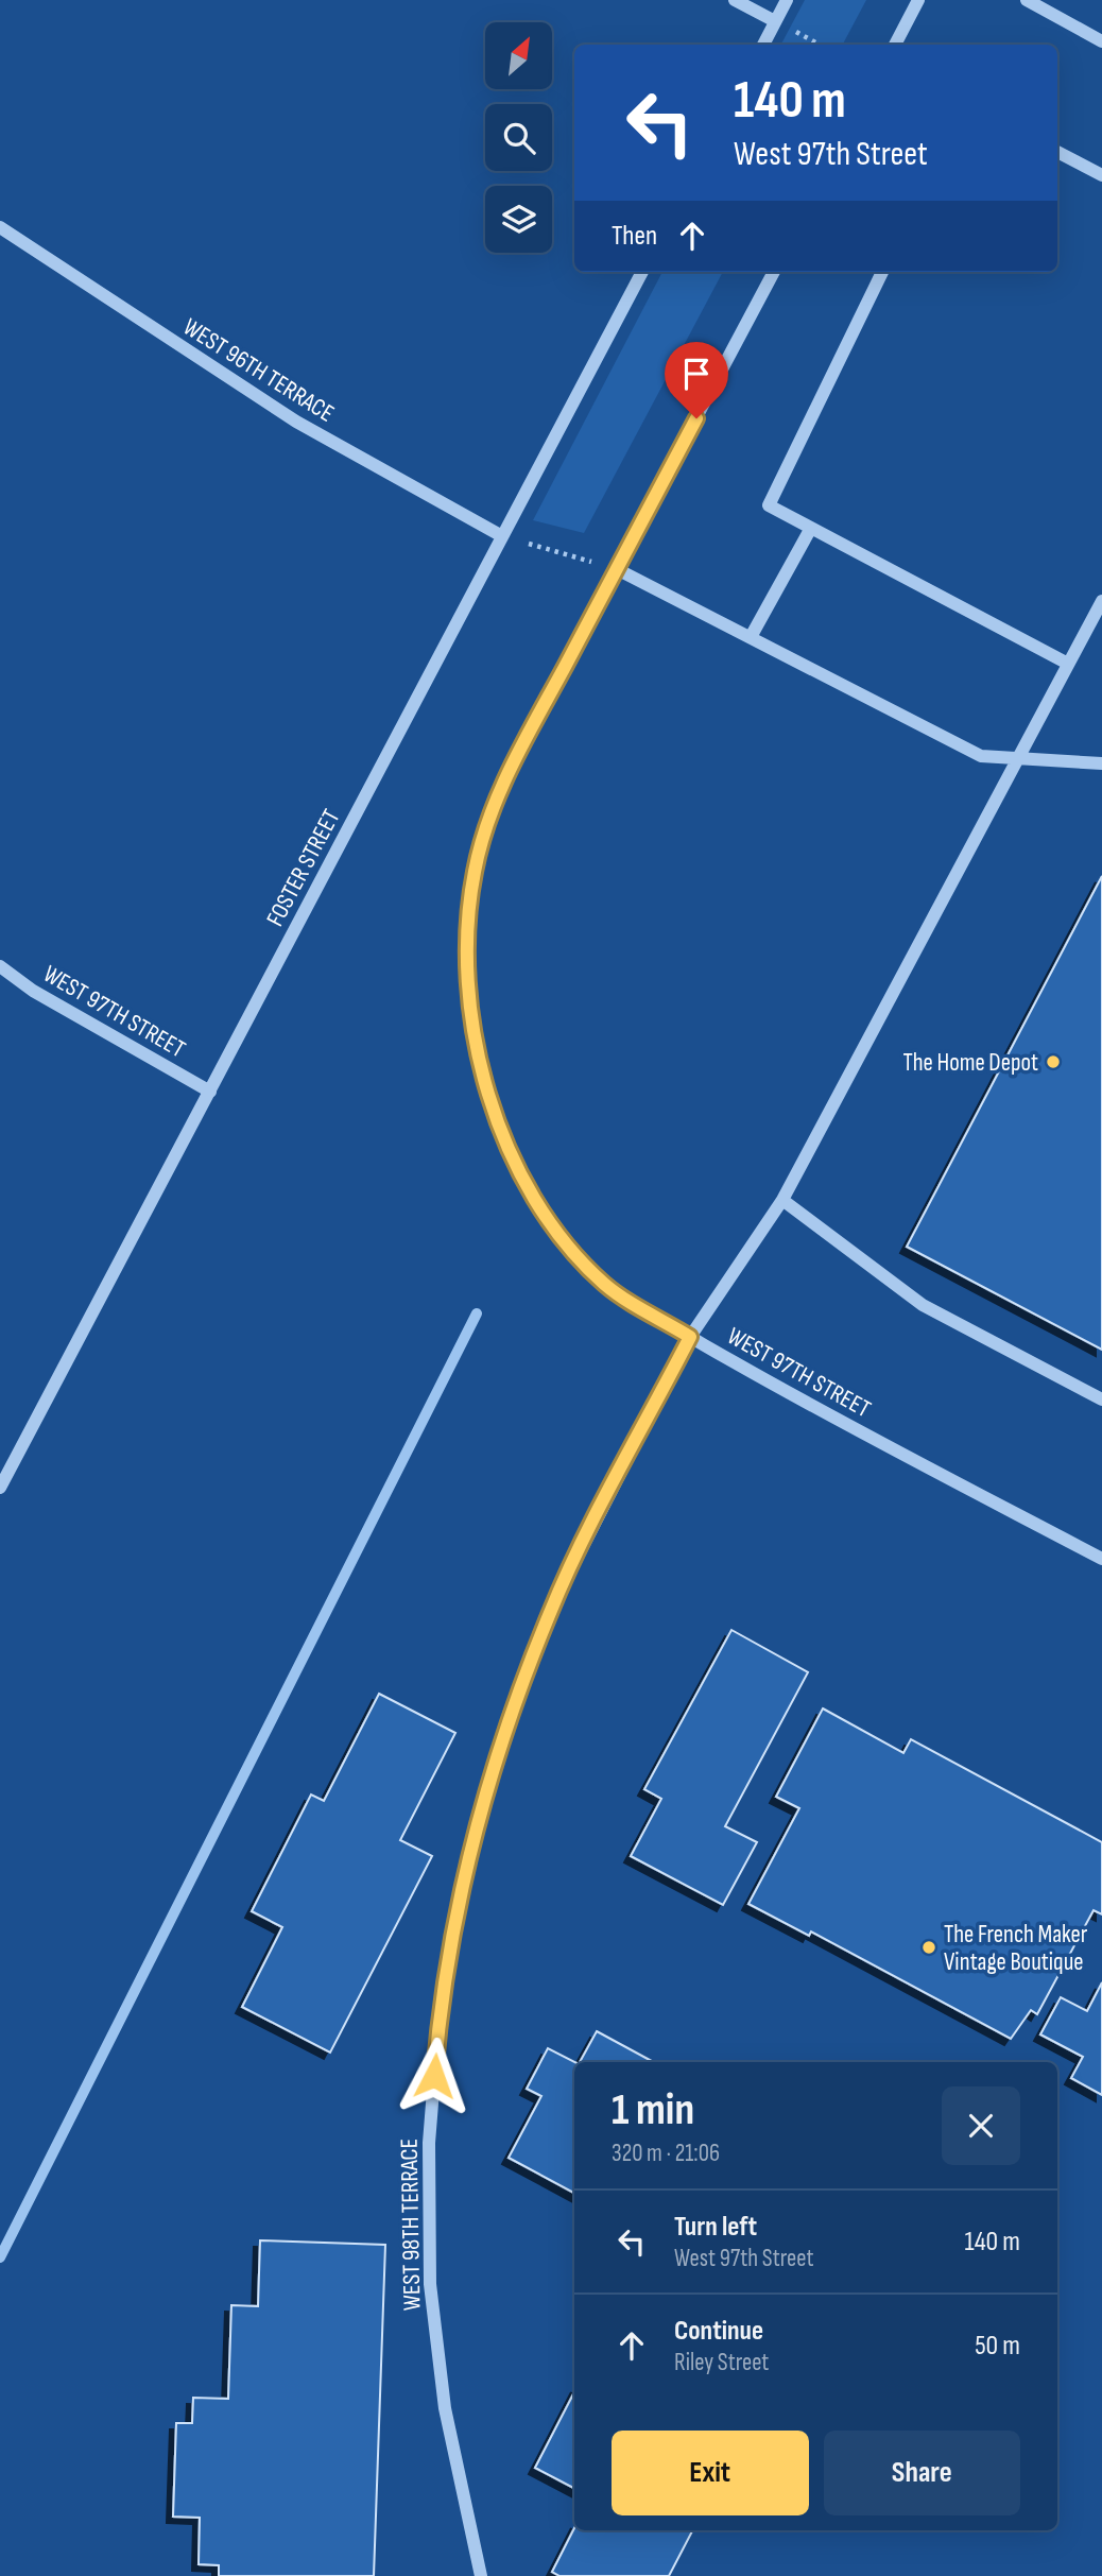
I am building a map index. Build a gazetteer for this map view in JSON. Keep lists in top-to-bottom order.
{
  "streets": {
    "street": [
      "WEST 96TH TERRACE",
      "FOSTER STREET",
      "WEST 97TH STREET",
      "WEST 98TH TERRACE"
    ]
  },
  "crossings": [
    ["WEST 96TH TERRACE", "FOSTER STREET"],
    ["FOSTER STREET", "WEST 97TH STREET"],
    ["WEST 97TH STREET", "WEST 98TH TERRACE"]
  ],
  "places": ["The Home Depot", "The French Maker Vintage Boutique"],
  "north": "top right",
  "page": {
    "turn": ["140 m", "West 97th Street"],
    "then": "Then",
    "heading": ["1 min", "320 m · 21:06"],
    "list": [
      {
        "name": "Turn left",
        "note": "West 97th Street",
        "value": "140 m"
      },
      {
        "name": "Continue",
        "note": "Riley Street",
        "value": "50 m"
      }
    ],
    "buttons": ["Exit", "Share"]
  }
}
